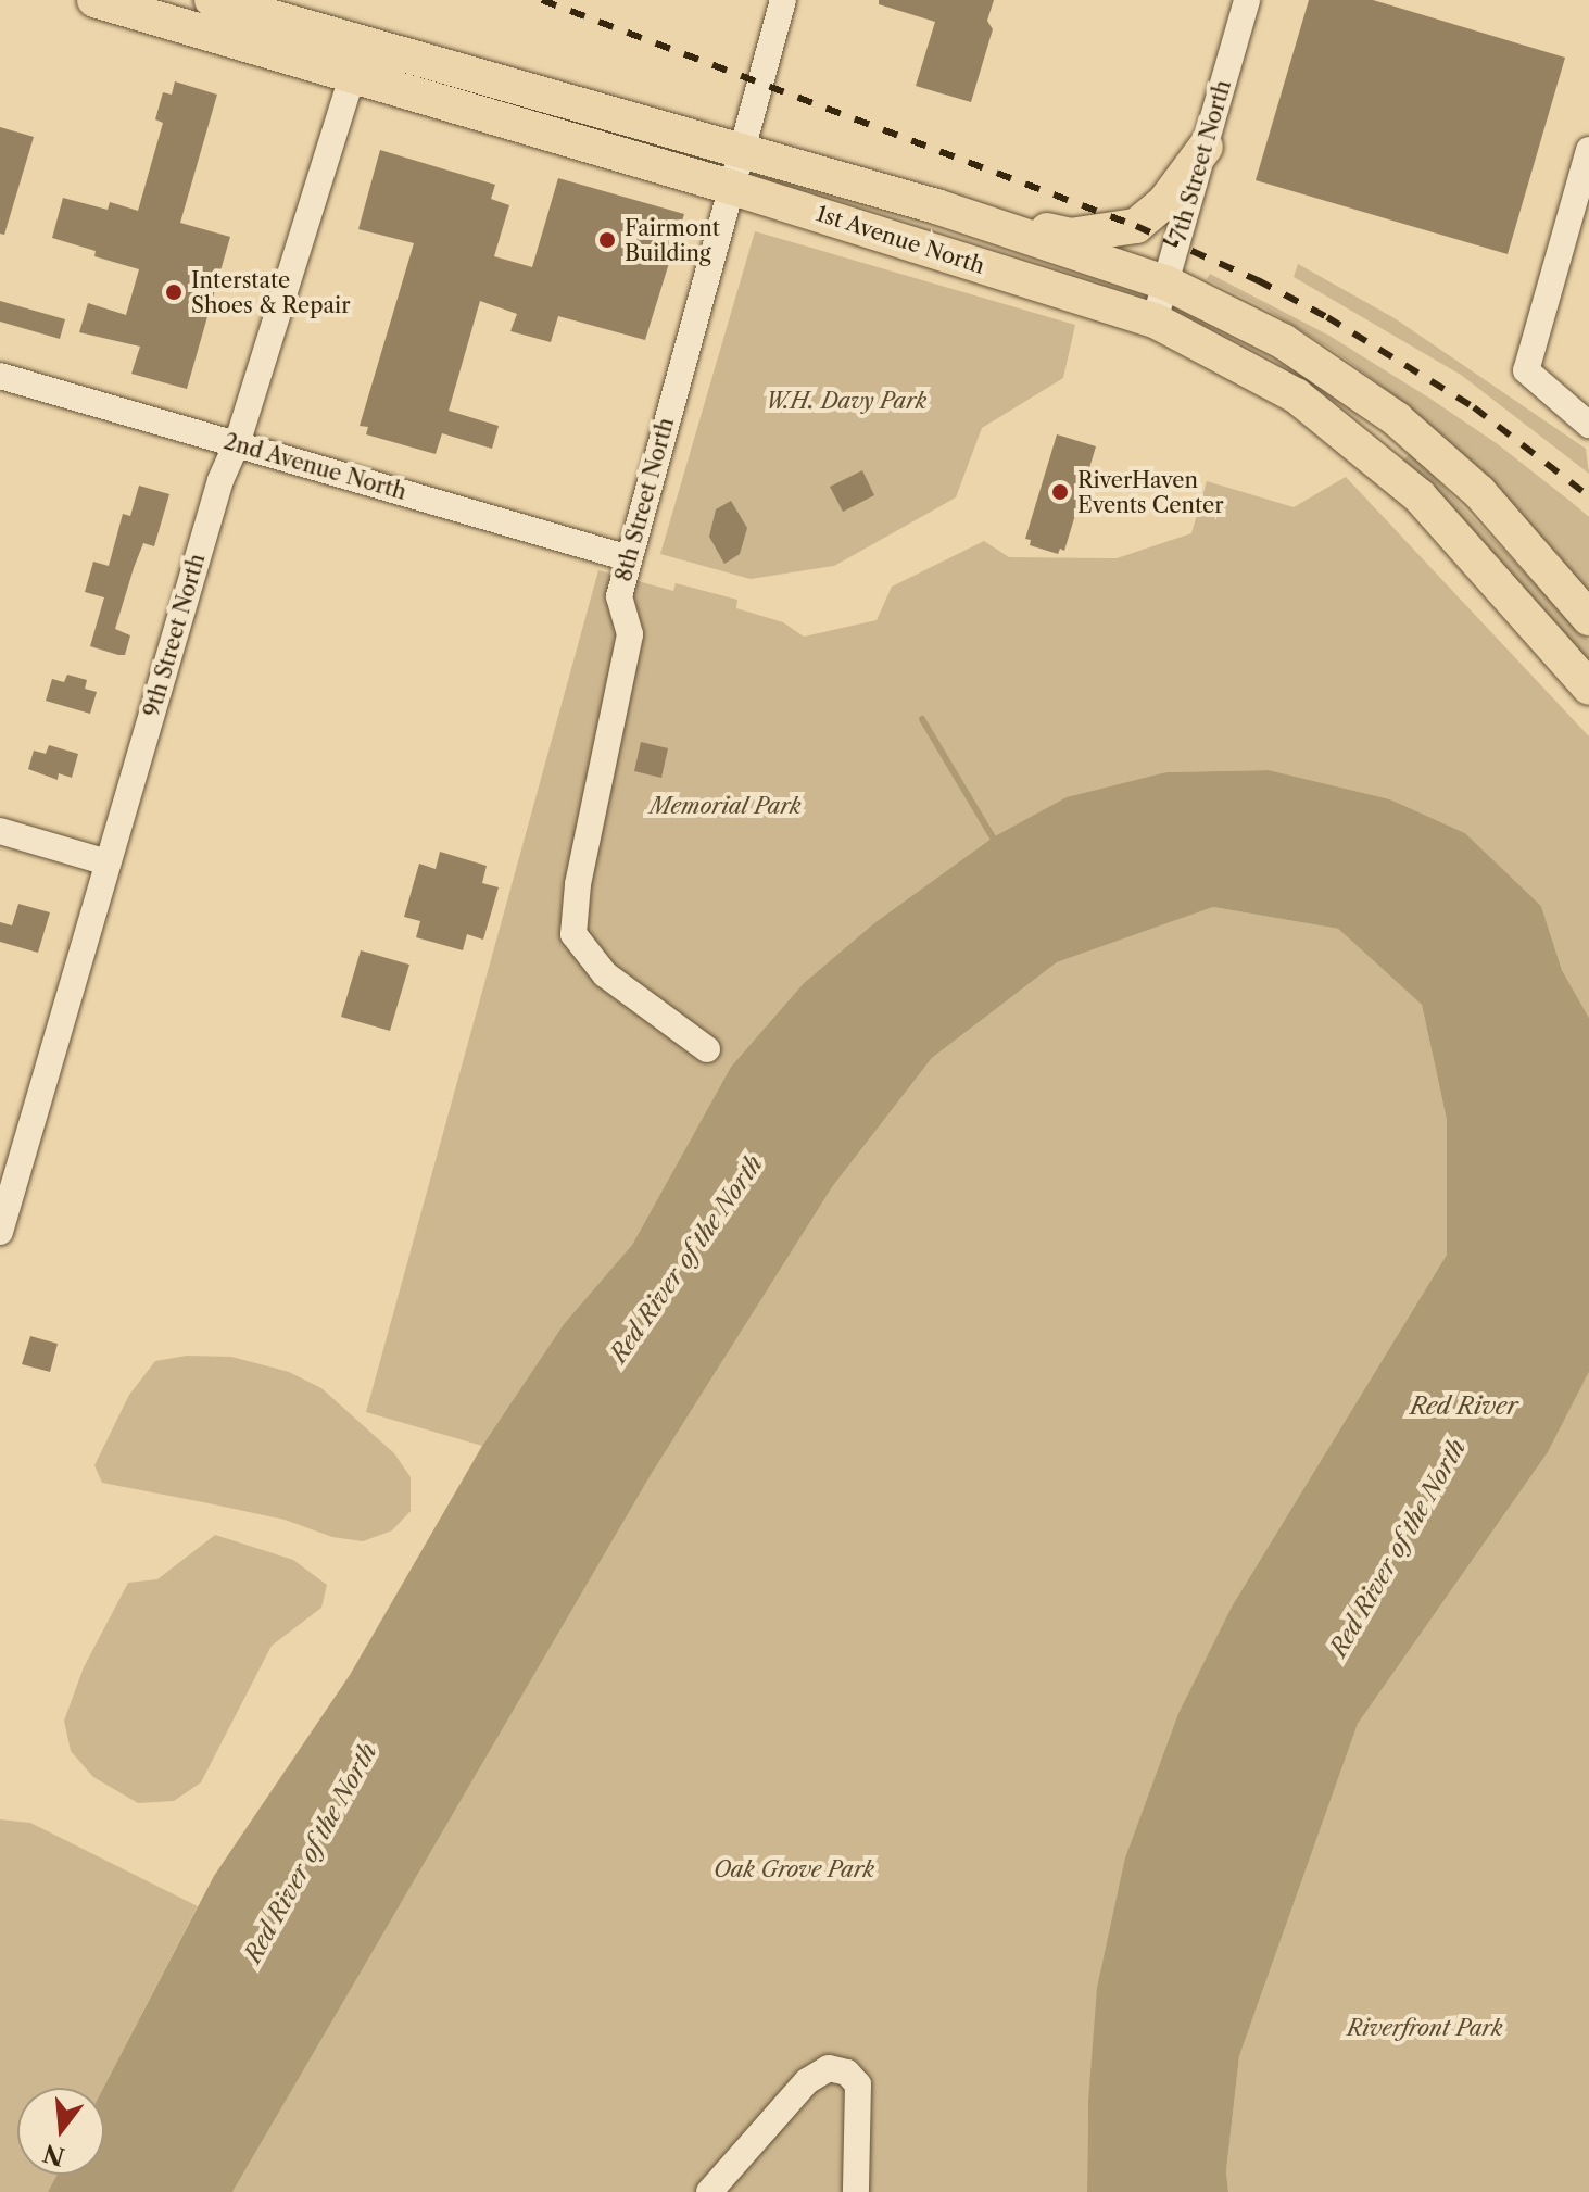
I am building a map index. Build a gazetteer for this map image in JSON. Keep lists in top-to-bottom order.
{
  "streets": {
    "main road": ["1st Avenue North"],
    "street": [
      "7th Street North",
      "2nd Avenue North",
      "8th Street North",
      "9th Street North"
    ]
  },
  "crossings": [
    ["7th Street North", "1st Avenue North"],
    ["1st Avenue North", "8th Street North"],
    ["1st Avenue North", "9th Street North"],
    ["2nd Avenue North", "8th Street North"],
    ["2nd Avenue North", "9th Street North"]
  ],
  "water": ["Red River of the North", "Red River"],
  "parks": [
    "W.H. Davy Park",
    "Memorial Park",
    "Oak Grove Park",
    "Riverfront Park"
  ],
  "places": ["Fairmont Building", "Interstate Shoes & Repair", "RiverHaven Events Center"],
  "north": "bottom"
}
